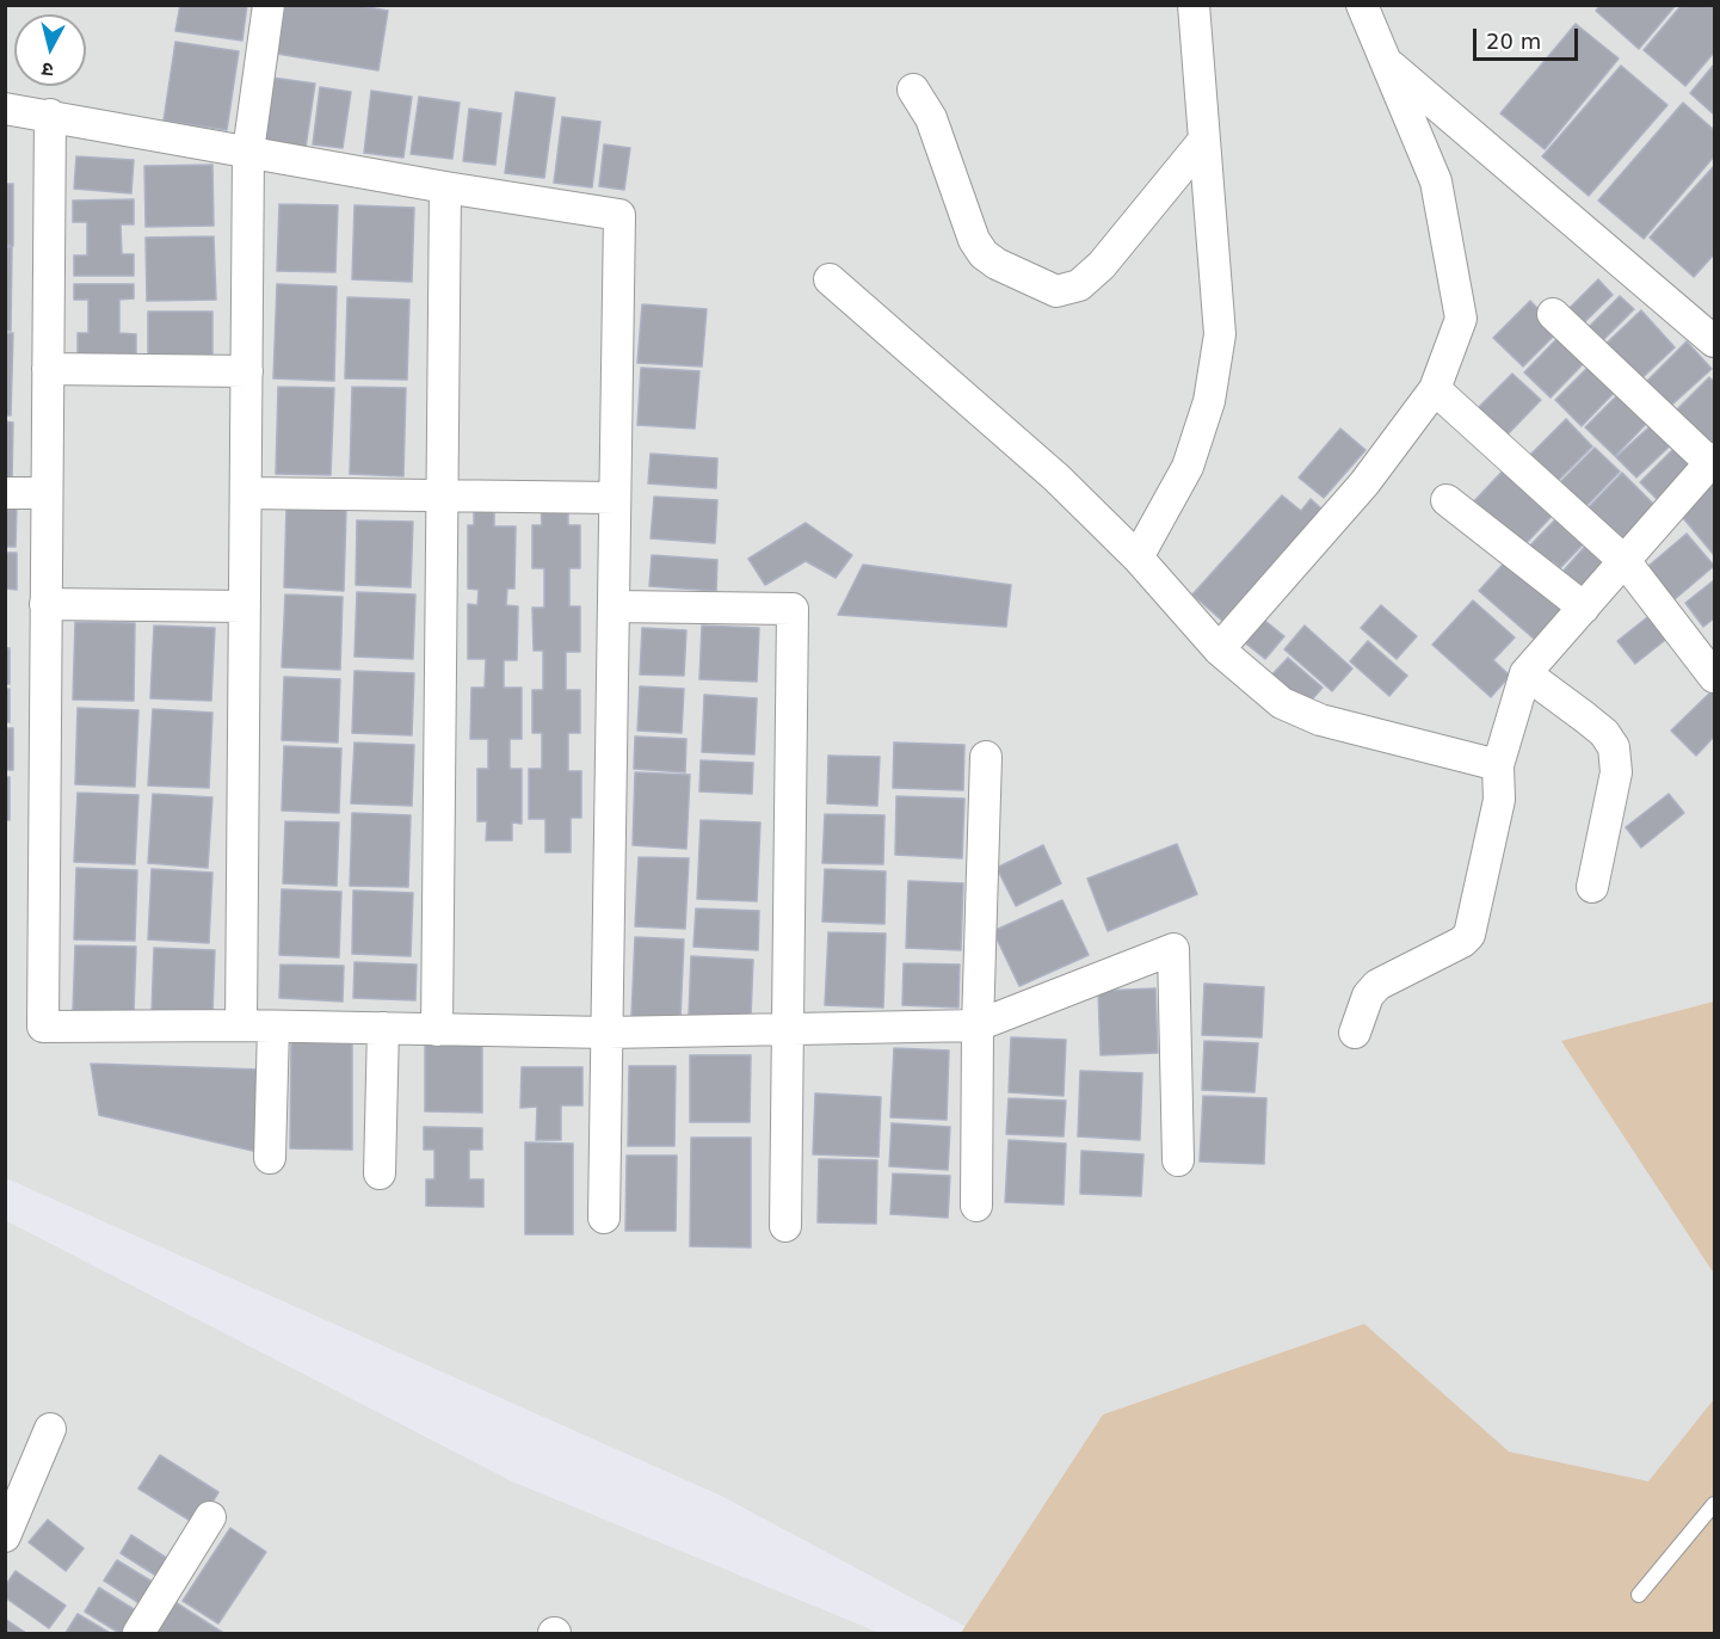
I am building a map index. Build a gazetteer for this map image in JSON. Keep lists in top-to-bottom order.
{
  "scale_bar": "20 m",
  "north": "bottom"
}
